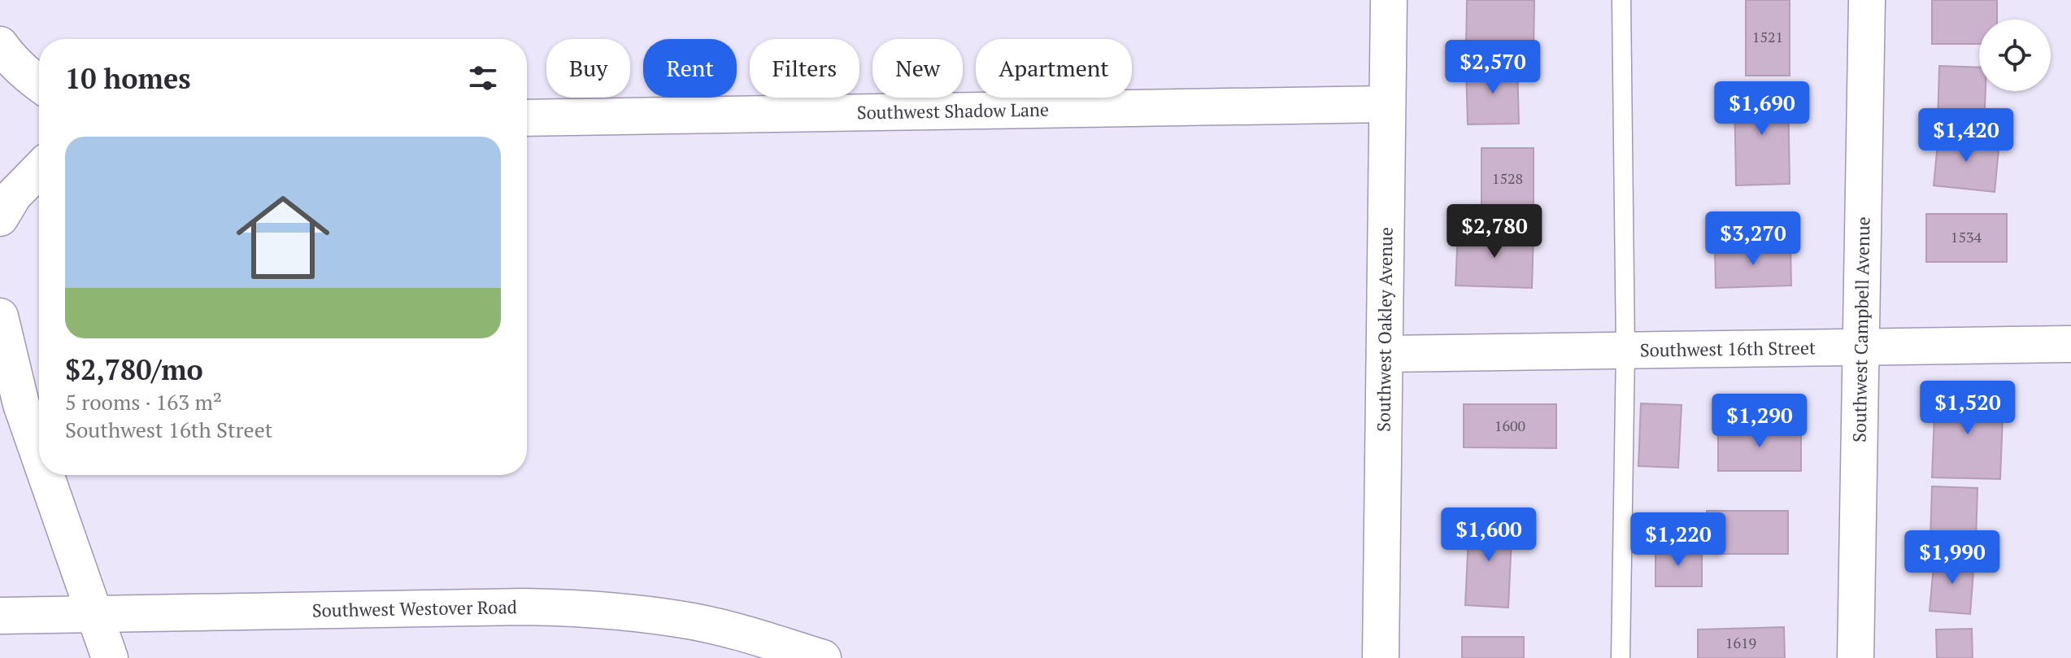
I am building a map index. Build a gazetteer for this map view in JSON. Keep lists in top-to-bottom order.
{
  "streets": {
    "street": [
      "Southwest Shadow Lane",
      "Southwest Campbell Avenue",
      "Southwest Oakley Avenue",
      "Southwest 16th Street",
      "Southwest Westover Road"
    ]
  },
  "crossings": [
    ["Southwest Shadow Lane", "Southwest Oakley Avenue"],
    ["Southwest Campbell Avenue", "Southwest 16th Street"],
    ["Southwest Oakley Avenue", "Southwest 16th Street"]
  ],
  "house_numbers": [
    "1521",
    "1528",
    "1534",
    "1600",
    "1619"
  ],
  "page": {
    "chip": [
      "Buy",
      "Rent",
      "Filters",
      "New",
      "Apartment"
    ],
    "heading": "10 homes",
    "price": [
      "$2,570",
      "$1,690",
      "$1,420",
      "$2,780",
      "$3,270",
      "$1,520",
      "$1,290",
      "$1,600",
      "$1,220",
      "$1,990"
    ],
    "list": [
      {
        "name": "$2,780/mo",
        "note": "5 rooms · 163 m² · Southwest 16th Street"
      }
    ]
  }
}
